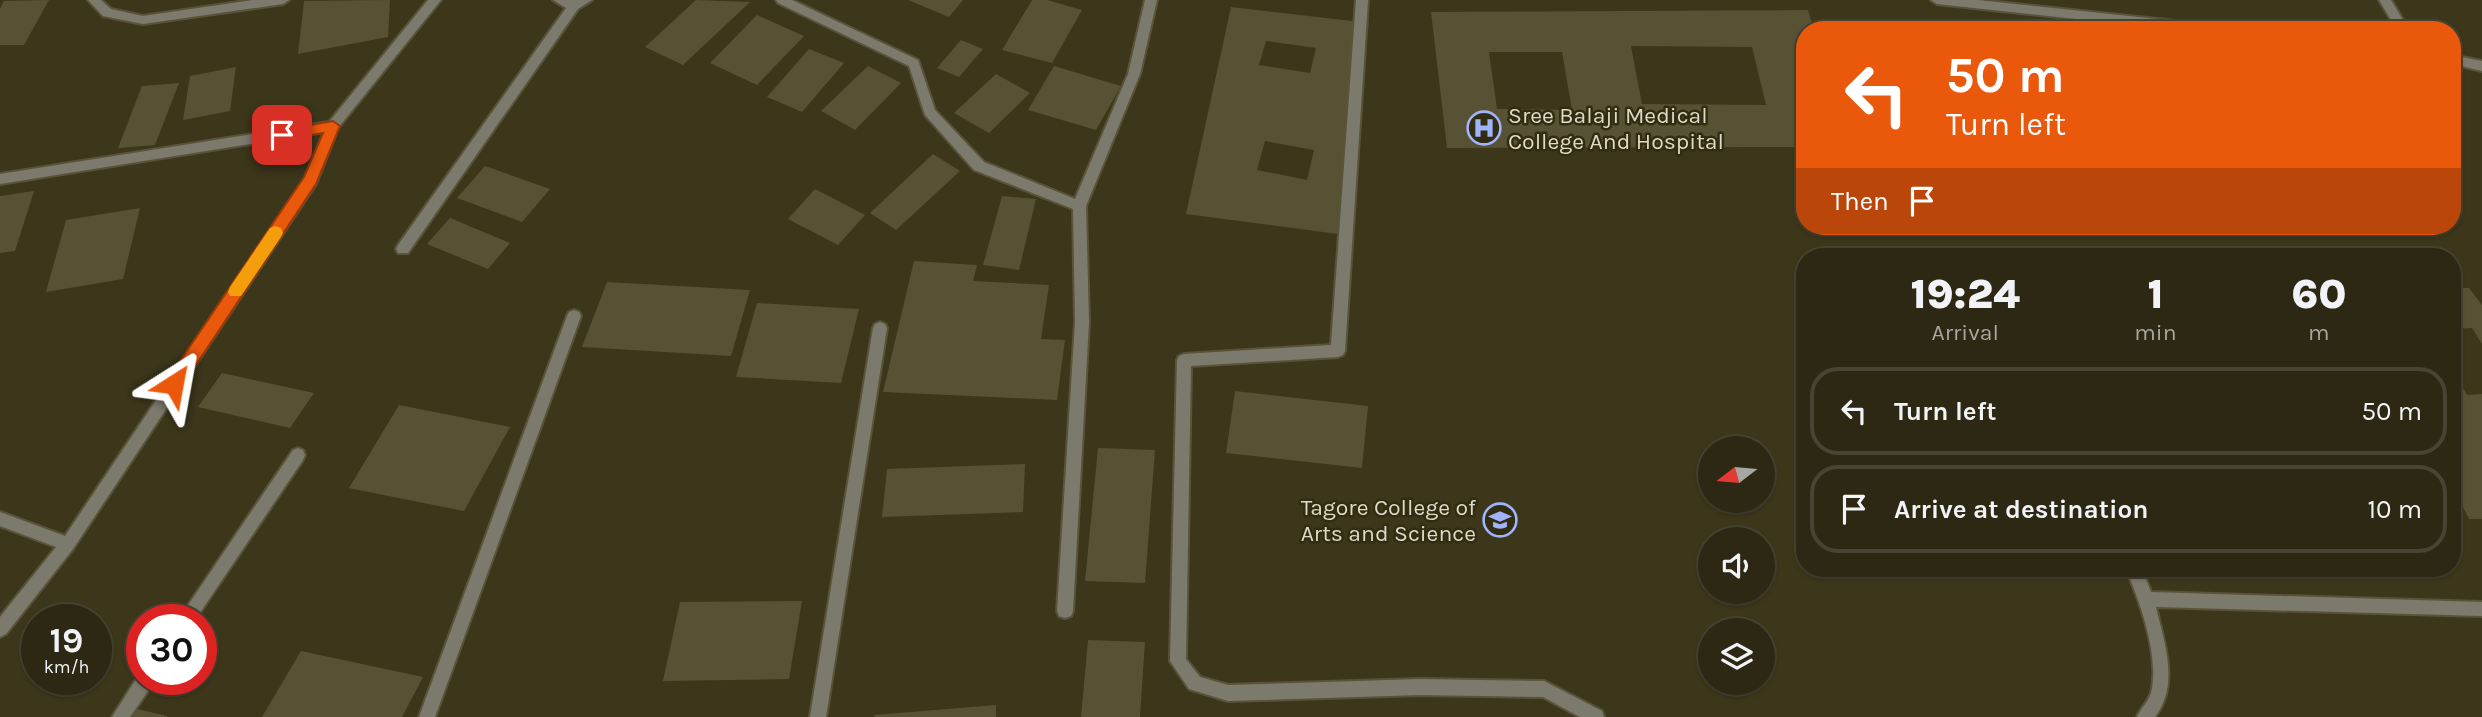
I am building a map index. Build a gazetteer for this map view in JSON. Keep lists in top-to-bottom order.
{
  "places": {
    "hospital": ["Sree Balaji Medical College And Hospital"],
    "school or university": ["Tagore College of Arts and Science"]
  },
  "north": "left",
  "page": {
    "turn": ["50 m", "Turn left"],
    "then": "Then",
    "eta": [
      "19:24",
      "Arrival",
      "1",
      "min",
      "60",
      "m"
    ],
    "list": [
      {
        "name": "Turn left",
        "value": "50 m"
      },
      {
        "name": "Arrive at destination",
        "value": "10 m"
      }
    ],
    "speed": "19 km/h",
    "limit": "30"
  }
}
